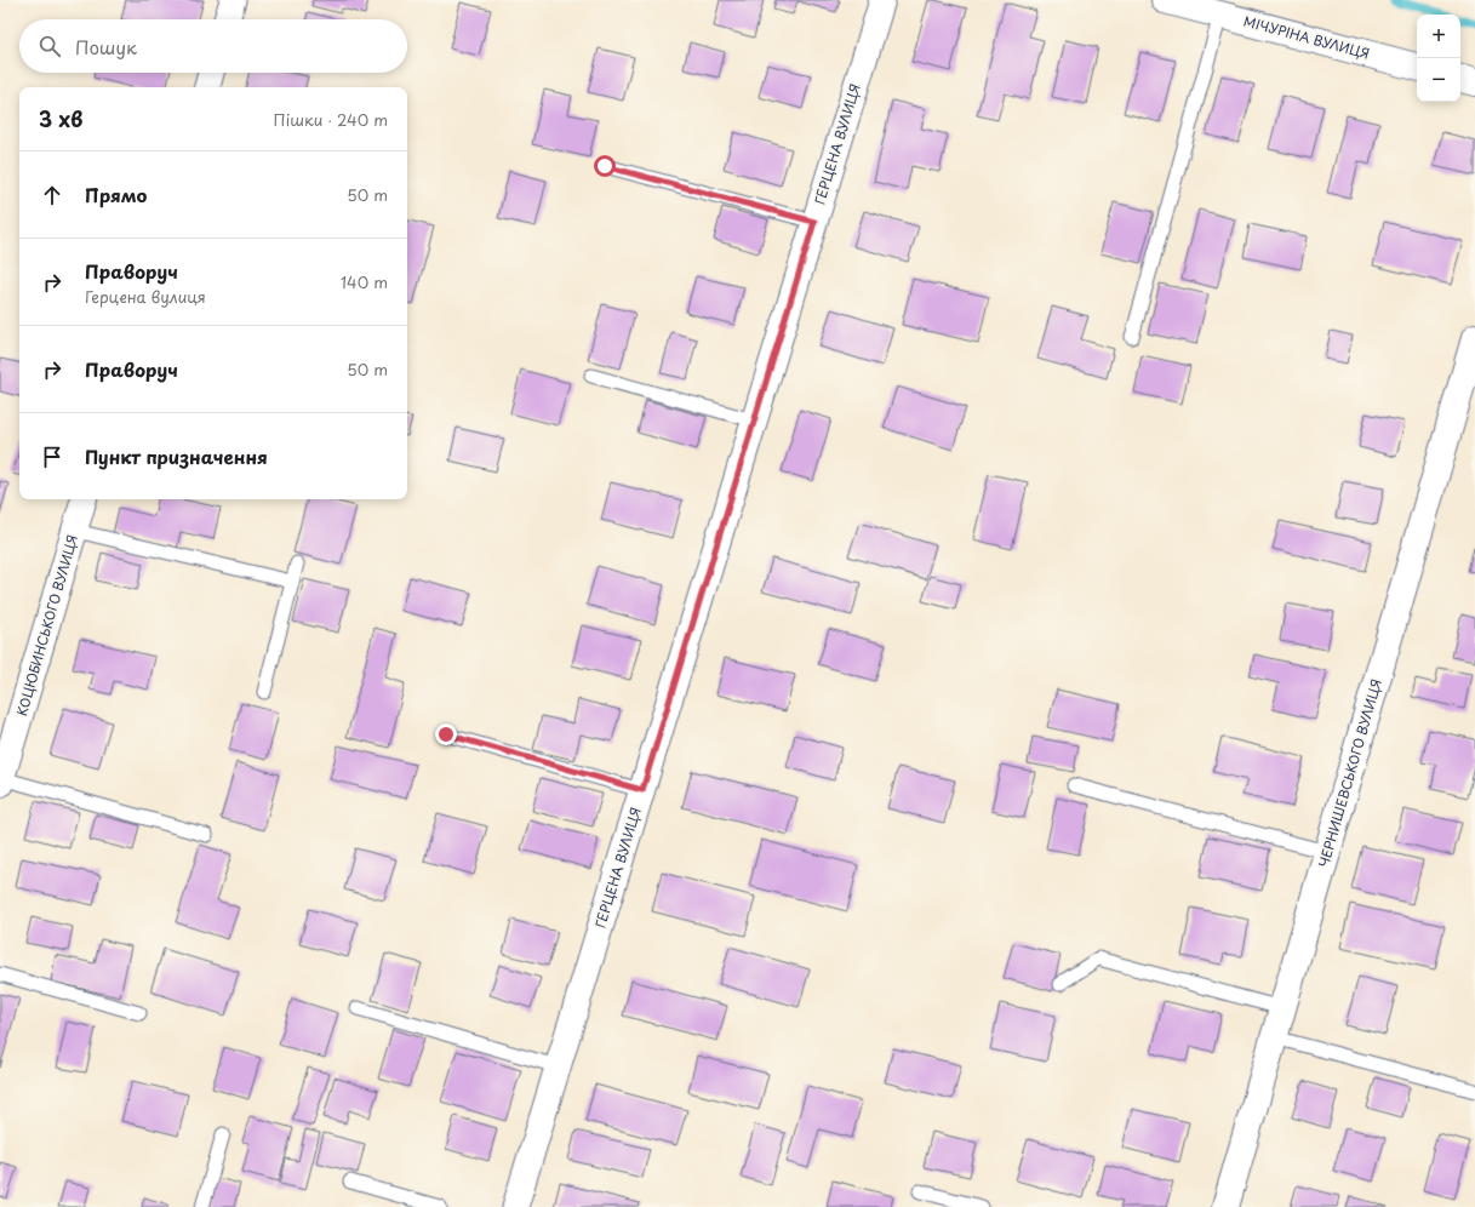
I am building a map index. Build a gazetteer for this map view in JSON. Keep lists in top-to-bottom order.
{
  "streets": {
    "street": [
      "МІЧУРІНА ВУЛИЦЯ",
      "ГЕРЦЕНА ВУЛИЦЯ",
      "КОЦЮБИНСЬКОГО ВУЛИЦЯ",
      "ЧЕРНИШЕВСЬКОГО ВУЛИЦЯ"
    ]
  },
  "page": {
    "map_buttons": ["+", "−"],
    "search": "Пошук",
    "heading": ["3 хв", "Пішки · 240 m"],
    "list": [
      ["Прямо", "50 m"],
      ["Праворуч", "Герцена вулиця", "140 m"],
      ["Праворуч", "50 m"],
      "Пункт призначення"
    ]
  }
}
